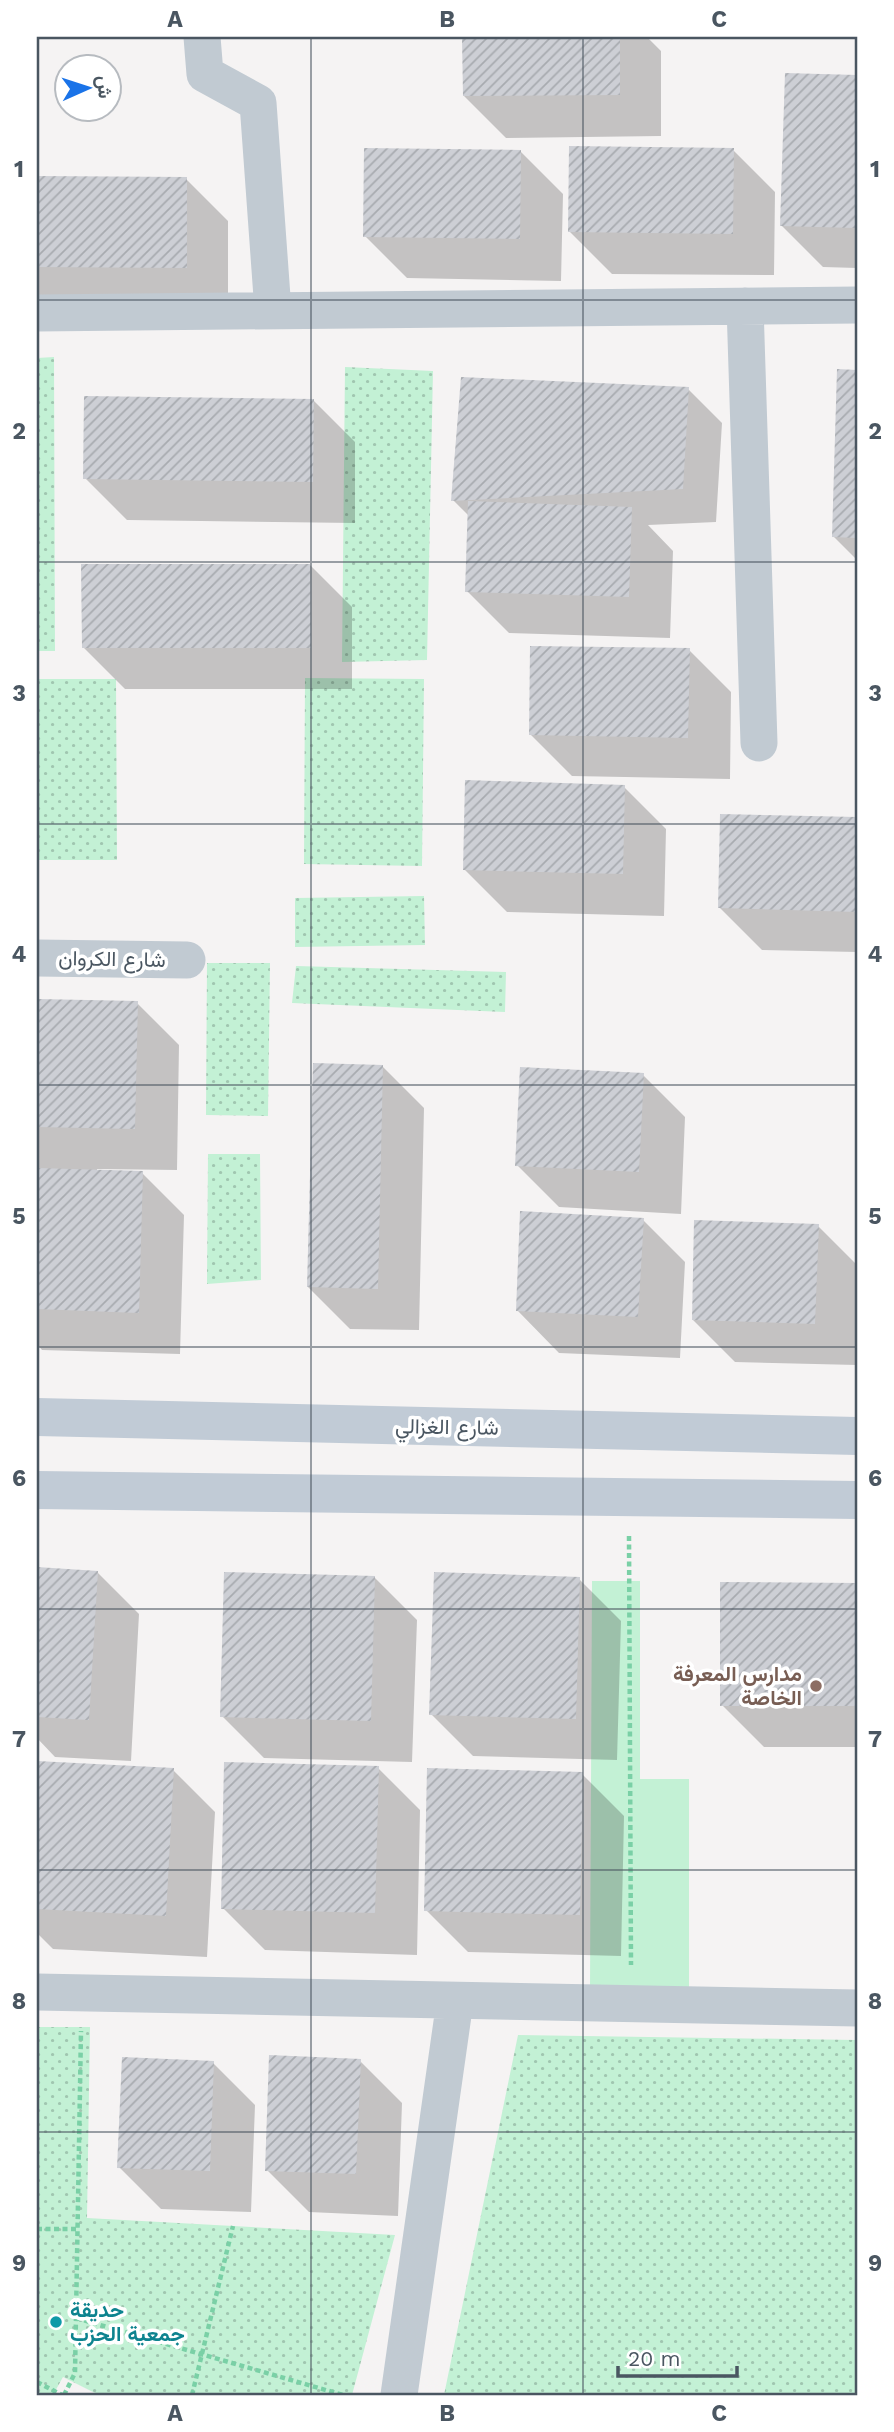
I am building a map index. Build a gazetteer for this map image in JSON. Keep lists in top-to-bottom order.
{
  "streets": {
    "main road": ["شارع الغزالي"],
    "street": ["شارع الكروان"]
  },
  "places": ["مدارس المعرفة الخاصة", "حديقة جمعية الحزب"],
  "scale_bar": "20 m",
  "north": "right",
  "grid": {
    "columns": ["A", "B", "C"],
    "rows": [
      "1",
      "2",
      "3",
      "4",
      "5",
      "6",
      "7",
      "8",
      "9"
    ]
  }
}
